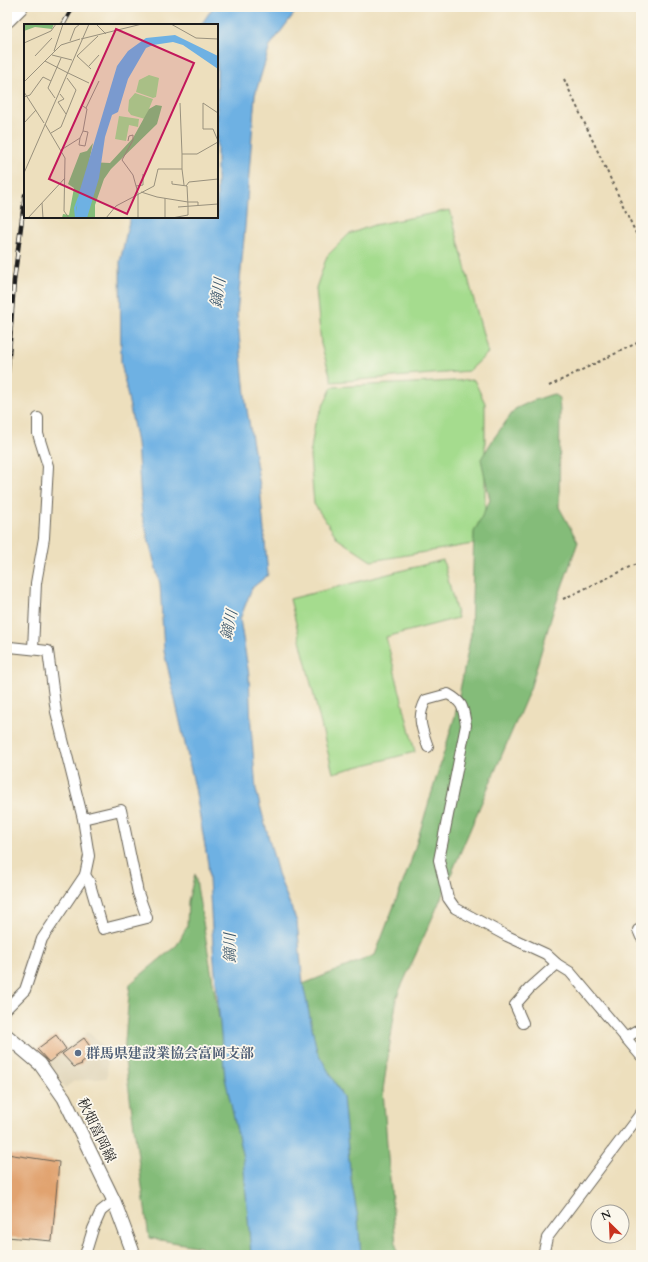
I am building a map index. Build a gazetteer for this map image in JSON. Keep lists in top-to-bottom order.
{
  "streets": {
    "main road": ["秋畑富岡線"]
  },
  "water": ["鏑川"],
  "places": ["群馬県建設業協会富岡支部"],
  "north": "top left"
}
